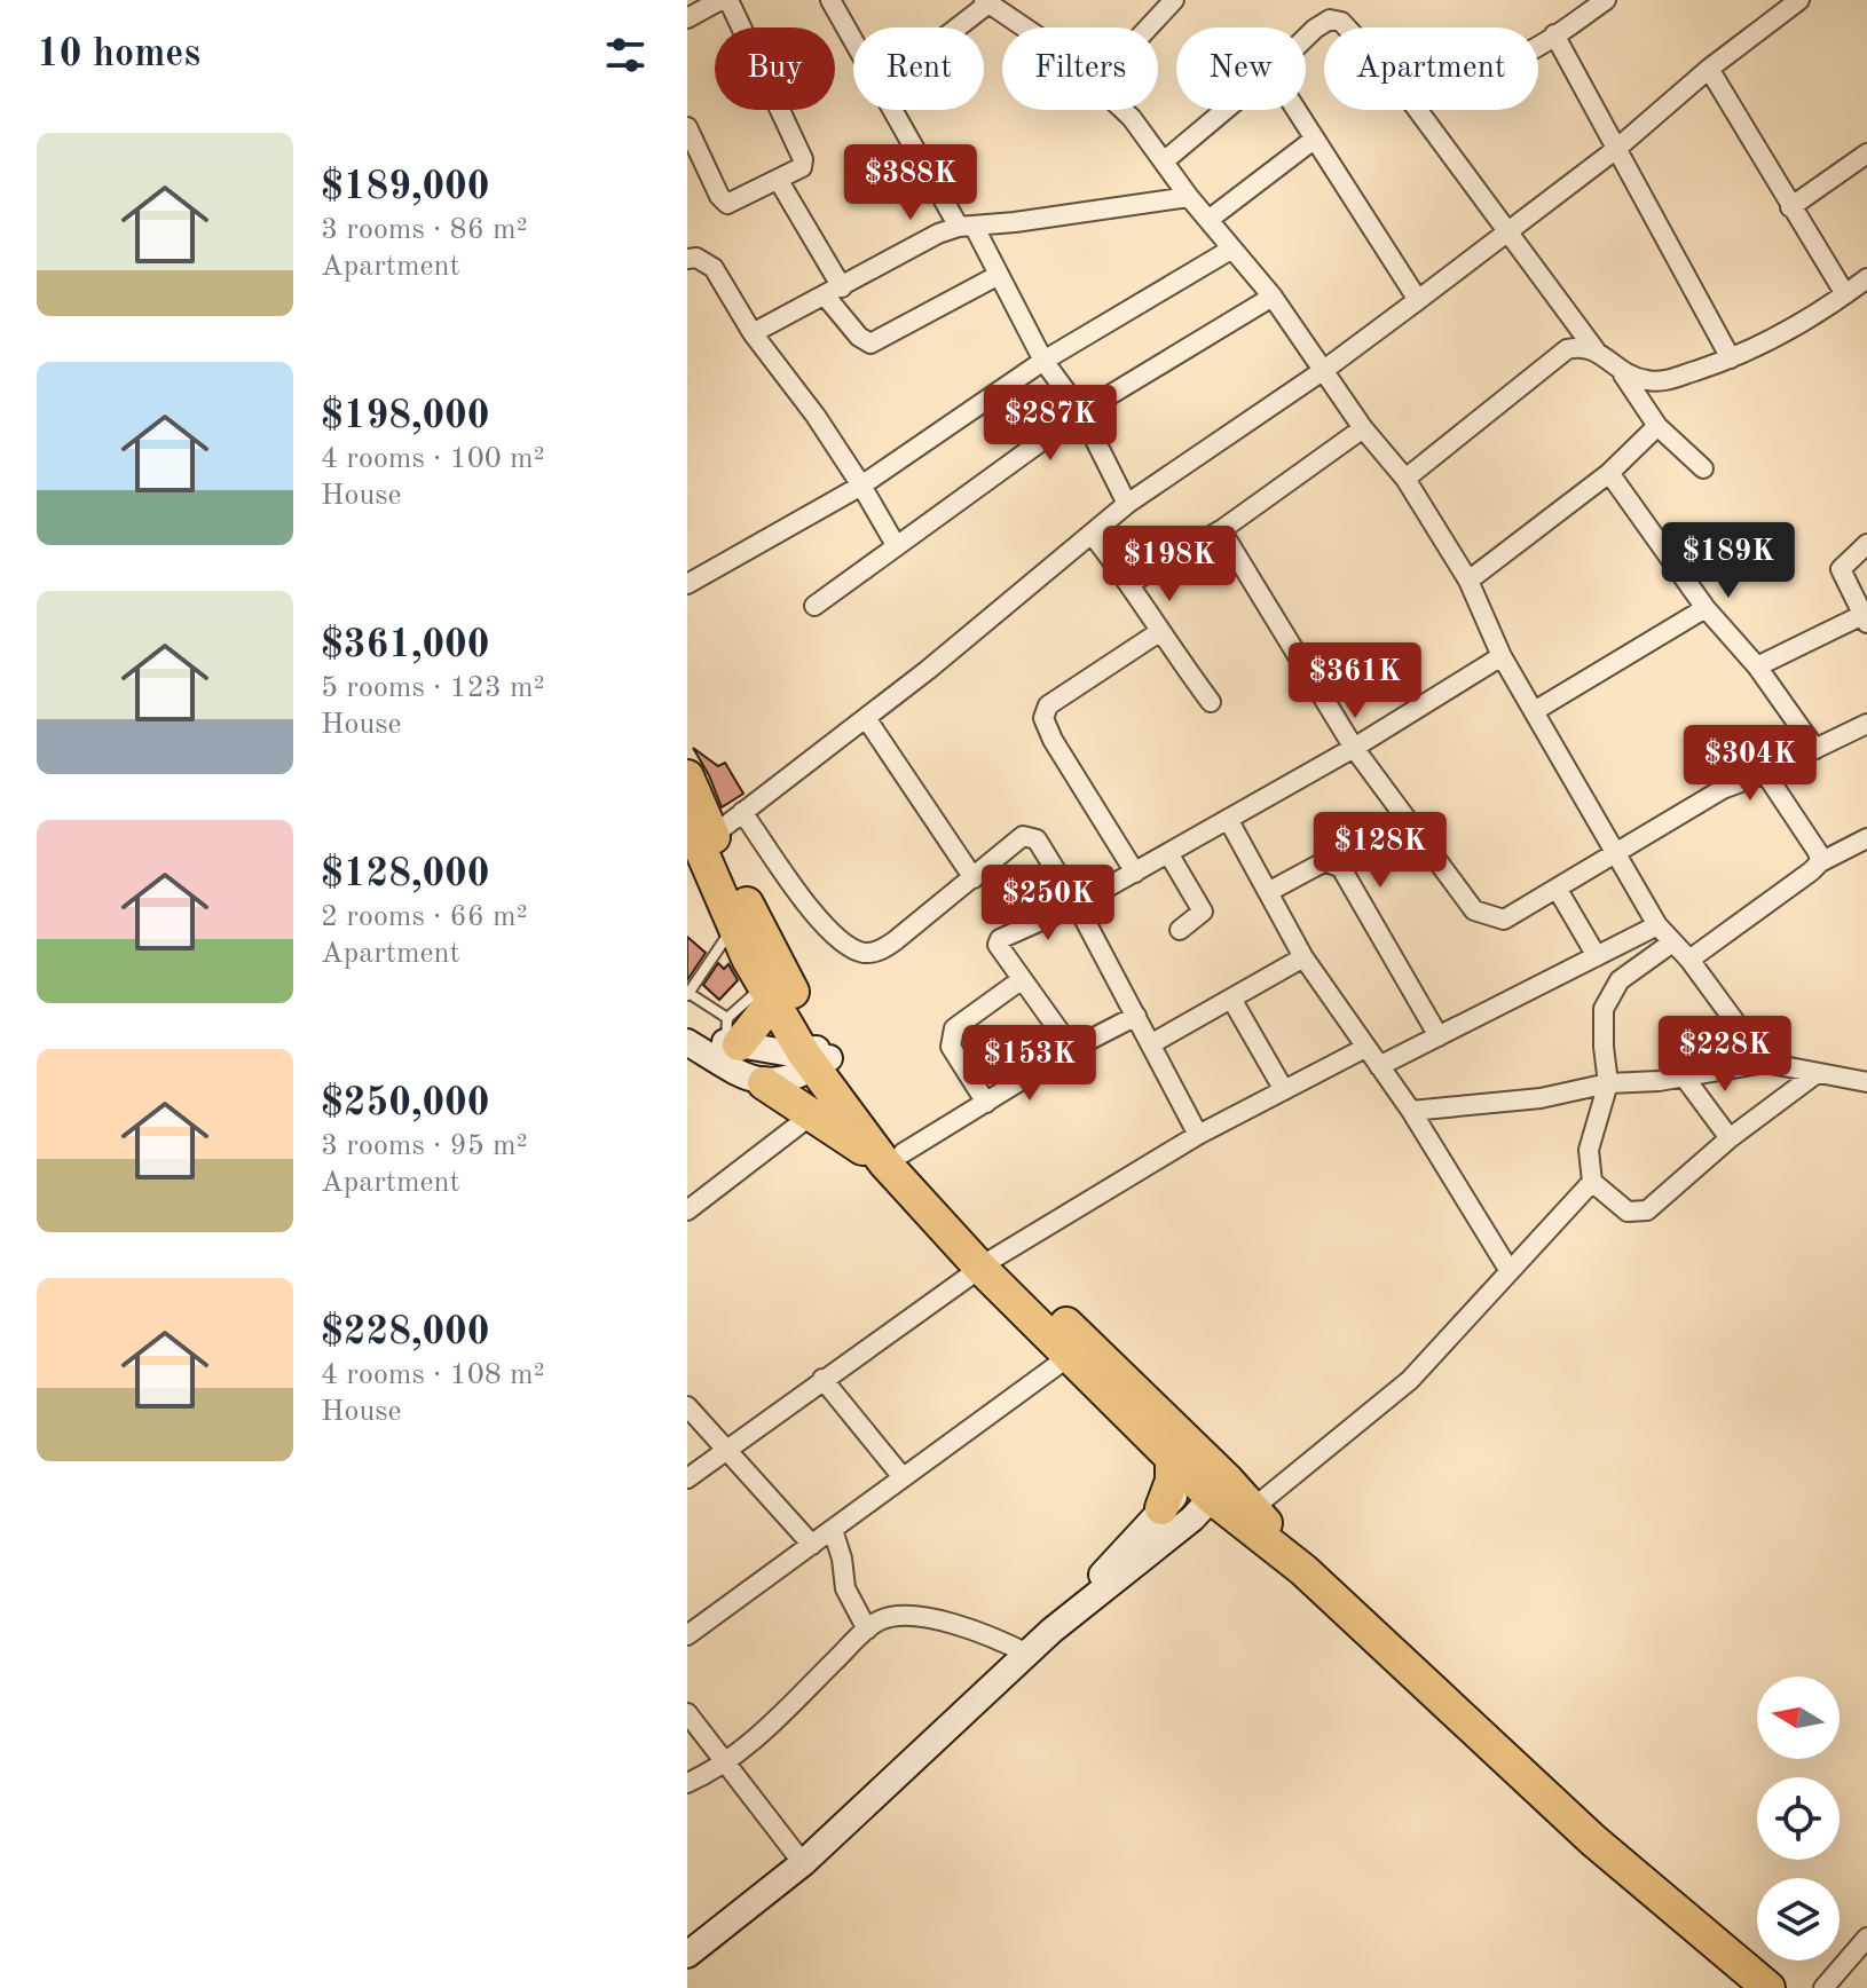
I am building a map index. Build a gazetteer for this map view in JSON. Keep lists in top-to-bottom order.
{
  "north": "left",
  "page": {
    "heading": "10 homes",
    "chip": [
      "Buy",
      "Rent",
      "Filters",
      "New",
      "Apartment"
    ],
    "list": [
      {
        "name": "$189,000",
        "note": "3 rooms · 86 m² · Apartment"
      },
      {
        "name": "$198,000",
        "note": "4 rooms · 100 m² · House"
      },
      {
        "name": "$361,000",
        "note": "5 rooms · 123 m² · House"
      },
      {
        "name": "$128,000",
        "note": "2 rooms · 66 m² · Apartment"
      },
      {
        "name": "$250,000",
        "note": "3 rooms · 95 m² · Apartment"
      },
      {
        "name": "$228,000",
        "note": "4 rooms · 108 m² · House"
      }
    ],
    "price": [
      "$388K",
      "$287K",
      "$189K",
      "$198K",
      "$361K",
      "$304K",
      "$128K",
      "$250K",
      "$228K",
      "$153K"
    ]
  }
}
